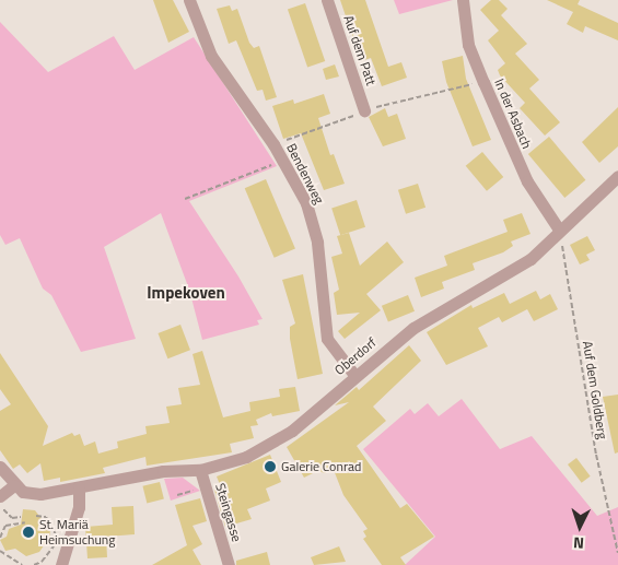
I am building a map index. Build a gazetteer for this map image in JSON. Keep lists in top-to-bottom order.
{
  "streets": {
    "street": [
      "Auf dem Patt",
      "In der Asbach",
      "Bendenweg",
      "Oberdorf",
      "Steingasse"
    ],
    "path": ["Auf dem Goldberg"]
  },
  "crossings": [
    ["In der Asbach", "Oberdorf"],
    ["In der Asbach", "Auf dem Goldberg"],
    ["Bendenweg", "Oberdorf"],
    ["Oberdorf", "Auf dem Goldberg"],
    ["Oberdorf", "Steingasse"]
  ],
  "districts": ["Impekoven"],
  "places": ["Galerie Conrad", "St. Mariä Heimsuchung"],
  "north": "bottom"
}
